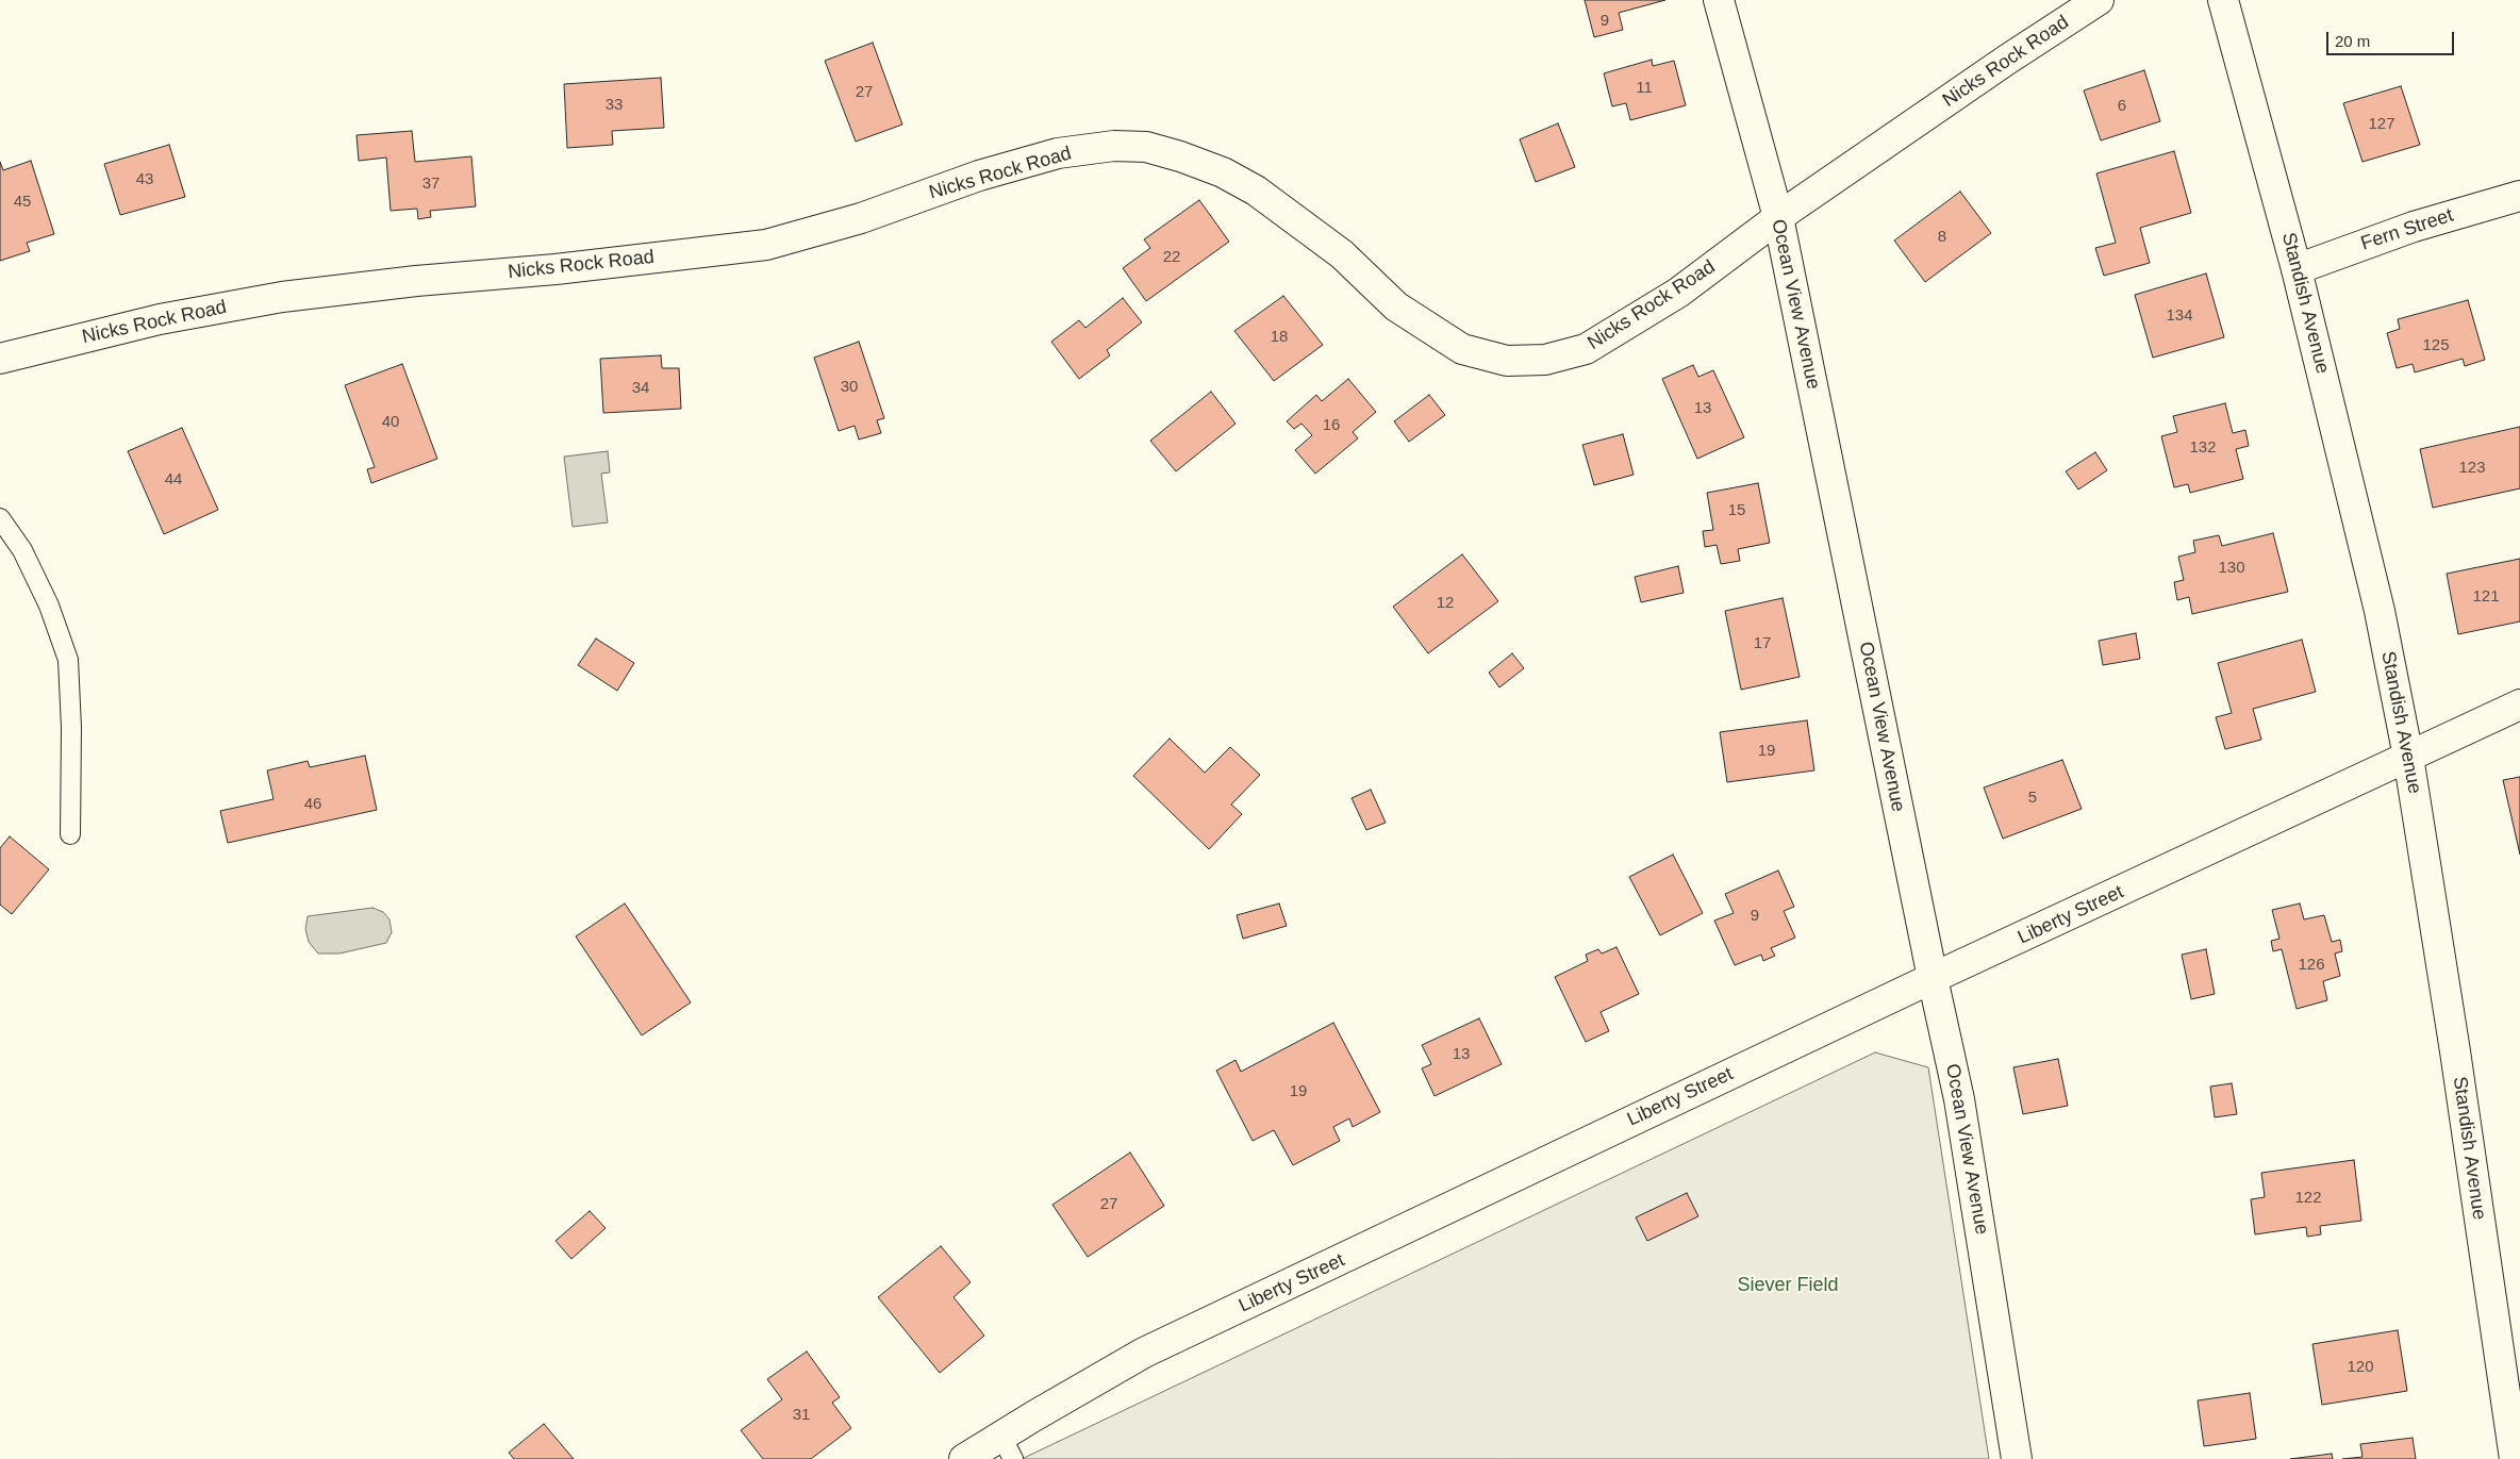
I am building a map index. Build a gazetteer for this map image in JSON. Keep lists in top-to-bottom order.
{
  "streets": {
    "street": [
      "Nicks Rock Road",
      "Fern Street",
      "Standish Avenue",
      "Ocean View Avenue",
      "Liberty Street"
    ]
  },
  "crossings": [
    ["Nicks Rock Road", "Ocean View Avenue"],
    ["Fern Street", "Standish Avenue"],
    ["Standish Avenue", "Liberty Street"],
    ["Ocean View Avenue", "Liberty Street"]
  ],
  "parks": ["Siever Field"],
  "house_numbers": [
    "9",
    "11",
    "27",
    "33",
    "6",
    "127",
    "43",
    "37",
    "45",
    "8",
    "22",
    "134",
    "18",
    "125",
    "30",
    "34",
    "13",
    "40",
    "16",
    "132",
    "123",
    "44",
    "15",
    "130",
    "121",
    "12",
    "17",
    "19",
    "5",
    "46",
    "9",
    "126",
    "13",
    "19",
    "122",
    "27",
    "120",
    "31"
  ],
  "scale_bar": "20 m"
}
